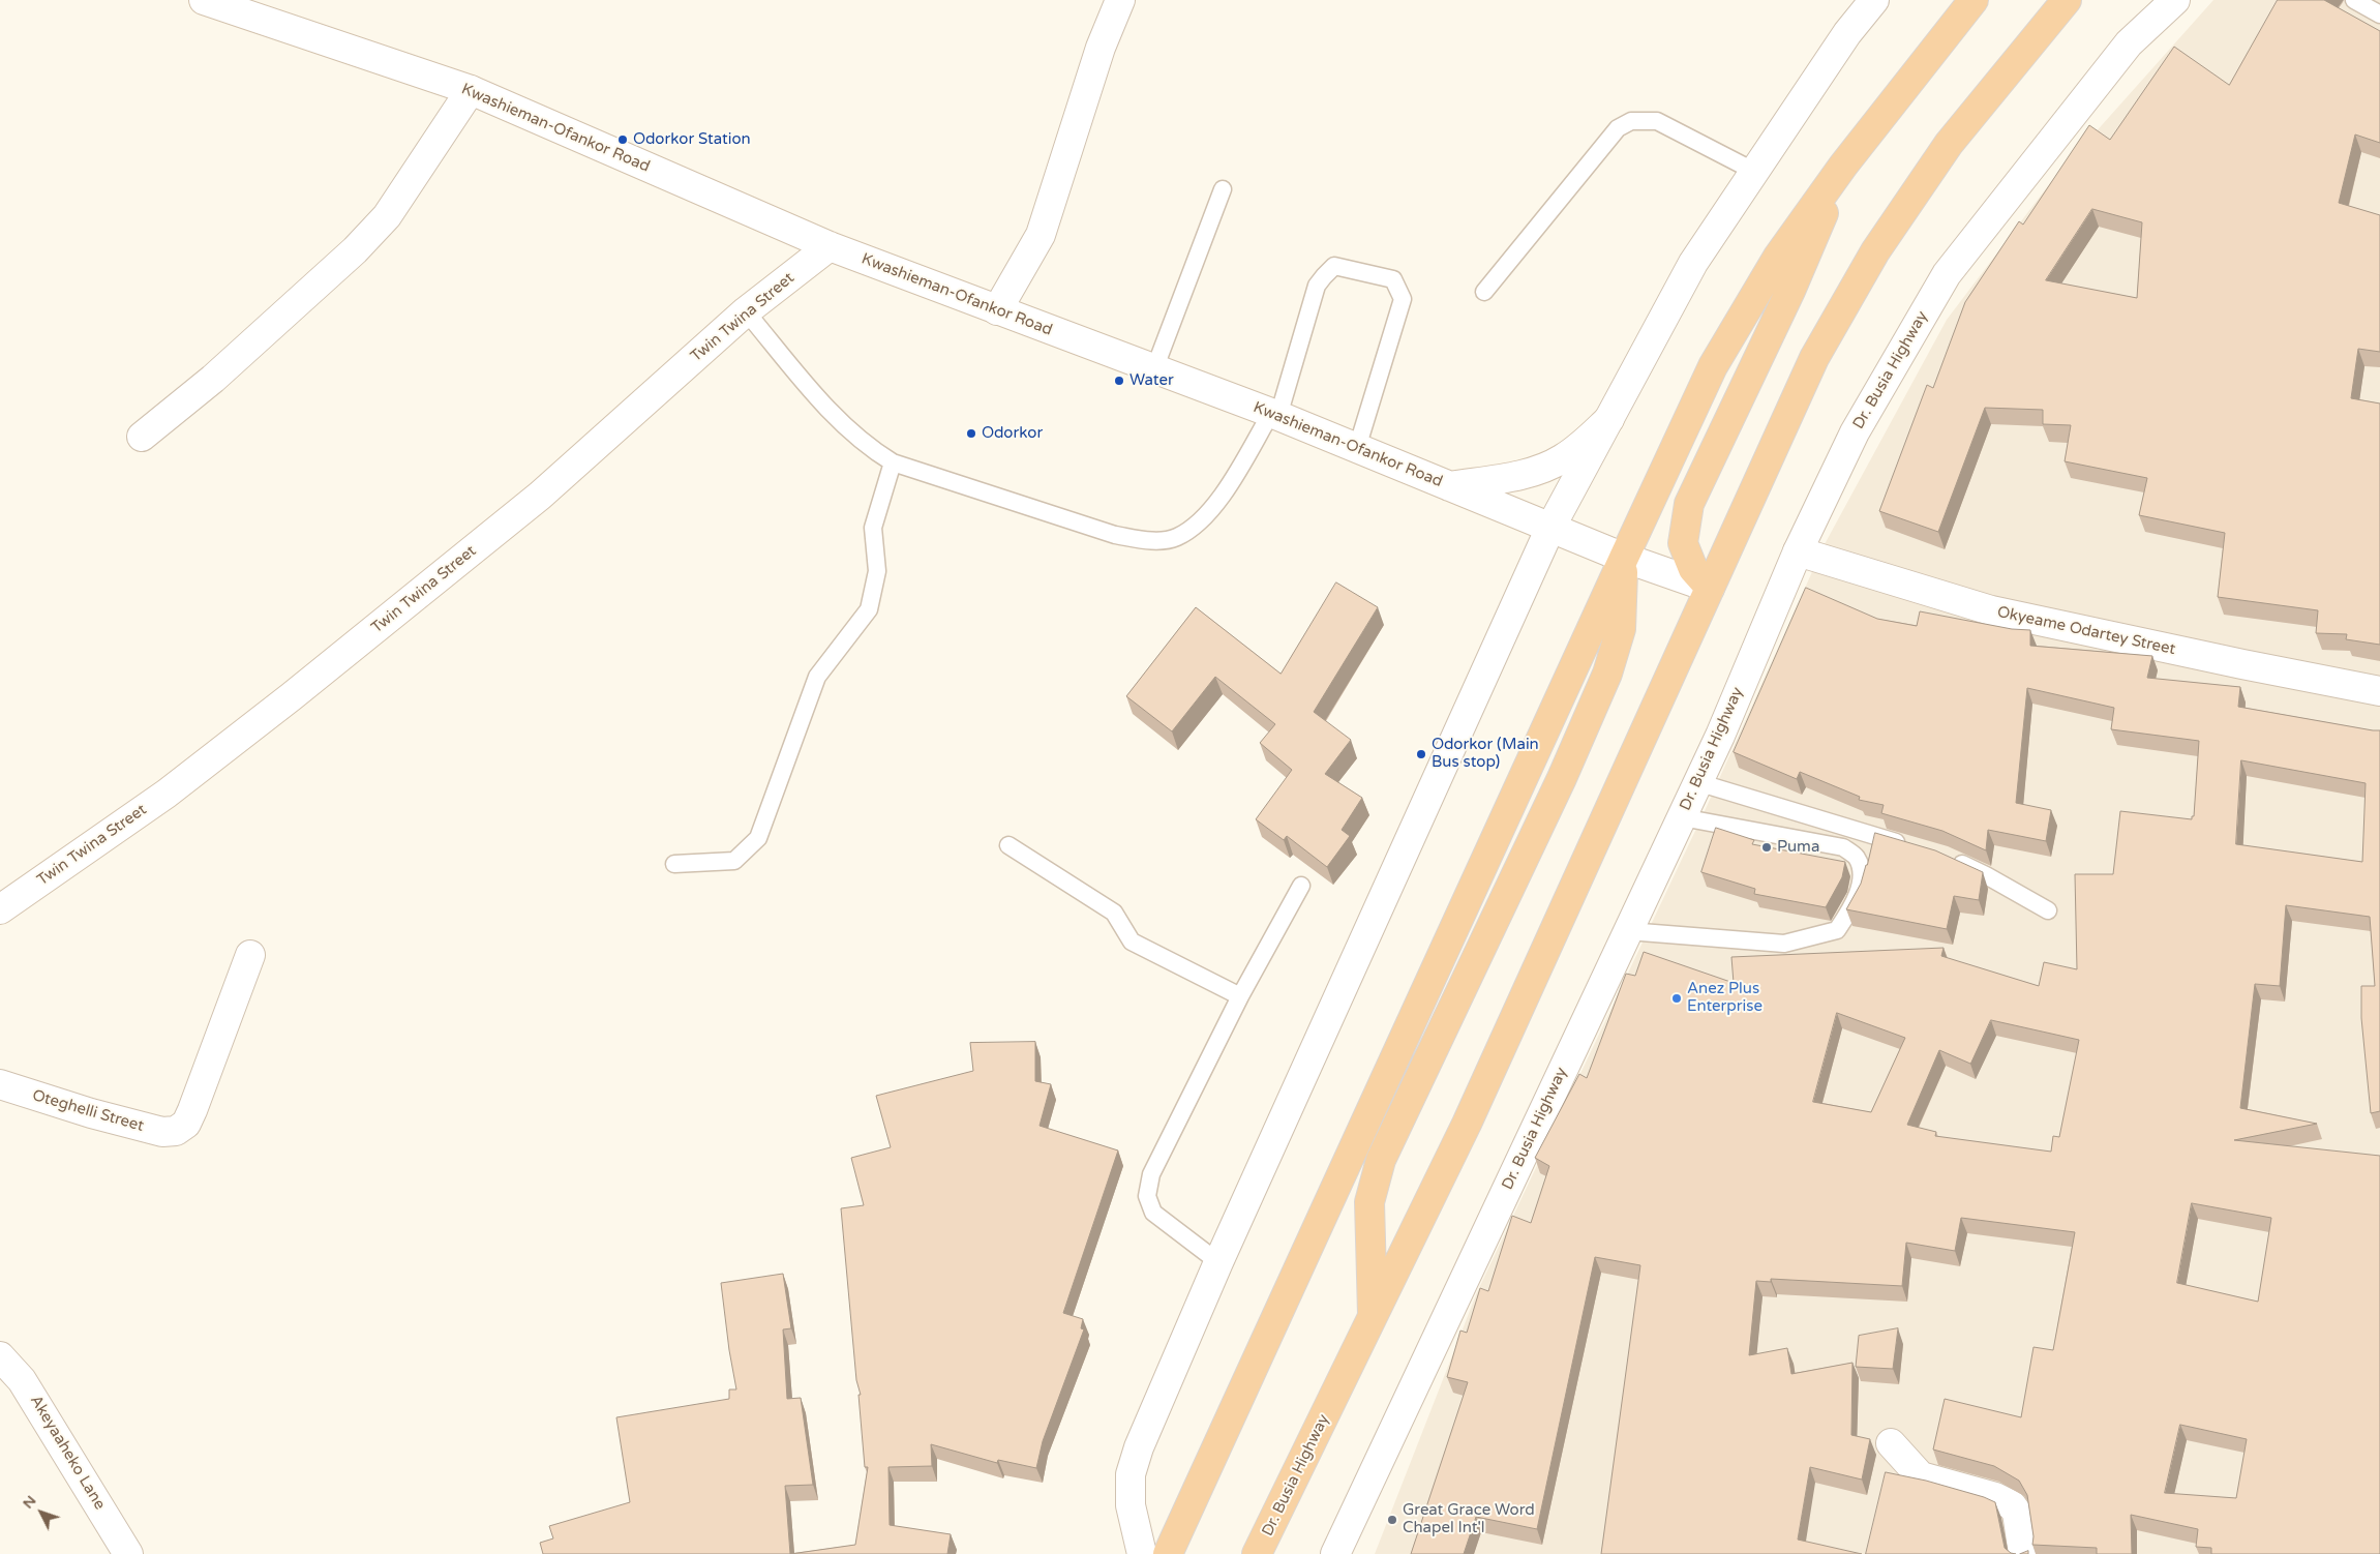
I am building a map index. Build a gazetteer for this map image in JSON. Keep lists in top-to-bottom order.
{
  "streets": {
    "highway": ["Dr. Busia Highway"],
    "street": [
      "Kwashieman-Ofankor Road",
      "Twin Twina Street",
      "Okyeame Odartey Street",
      "Oteghelli Street",
      "Akeyaaheko Lane"
    ]
  },
  "crossings": [
    ["Kwashieman-Ofankor Road", "Twin Twina Street"],
    ["Kwashieman-Ofankor Road", "Dr. Busia Highway"],
    ["Dr. Busia Highway", "Okyeame Odartey Street"]
  ],
  "places": [
    "Odorkor Station",
    "Water",
    "Odorkor",
    "Odorkor (Main Bus stop)",
    "Puma",
    "Anez Plus Enterprise",
    "Great Grace Word Chapel Int'l"
  ],
  "north": "top left"
}
